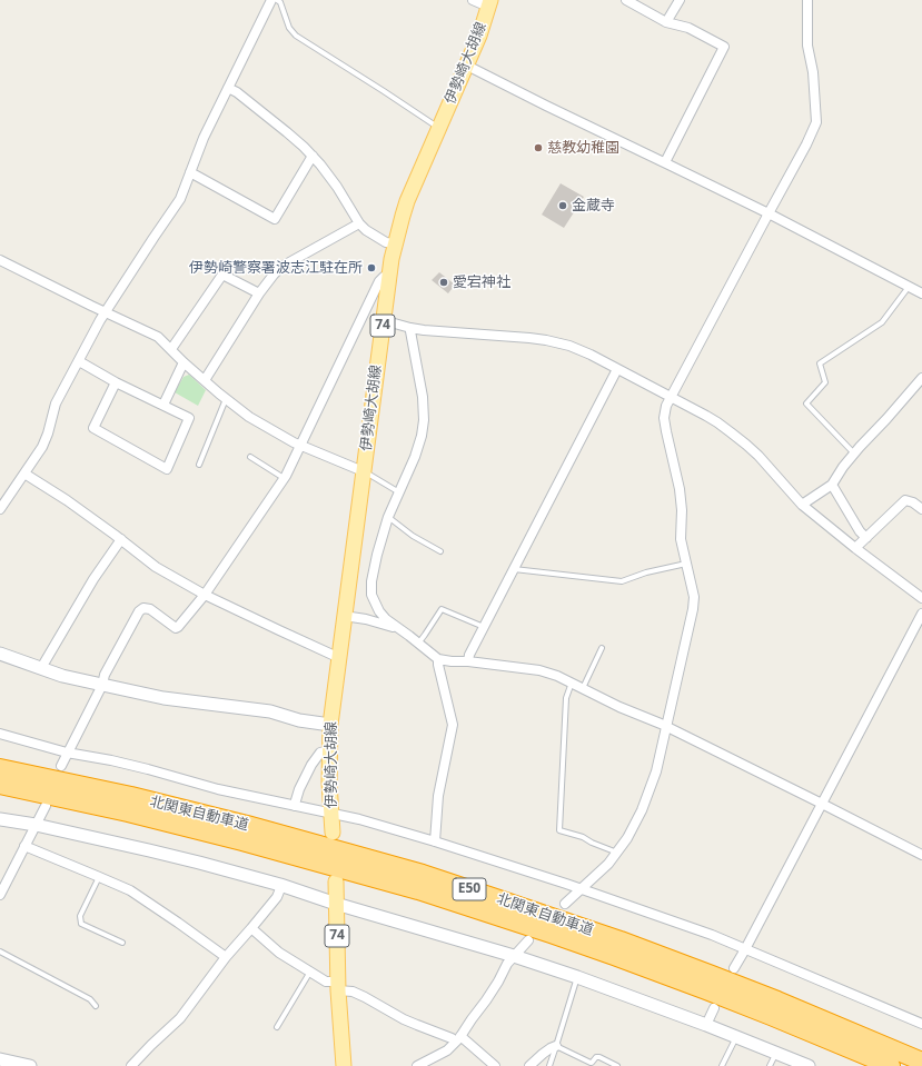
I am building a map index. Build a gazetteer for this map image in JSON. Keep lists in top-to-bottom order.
{
  "streets": {
    "highway": ["北関東自動車道", "E50"],
    "main road": ["伊勢崎大胡線", "74"]
  },
  "places": [
    "慈教幼稚園",
    "金蔵寺",
    "伊勢崎警察署波志江駐在所",
    "愛宕神社"
  ]
}
